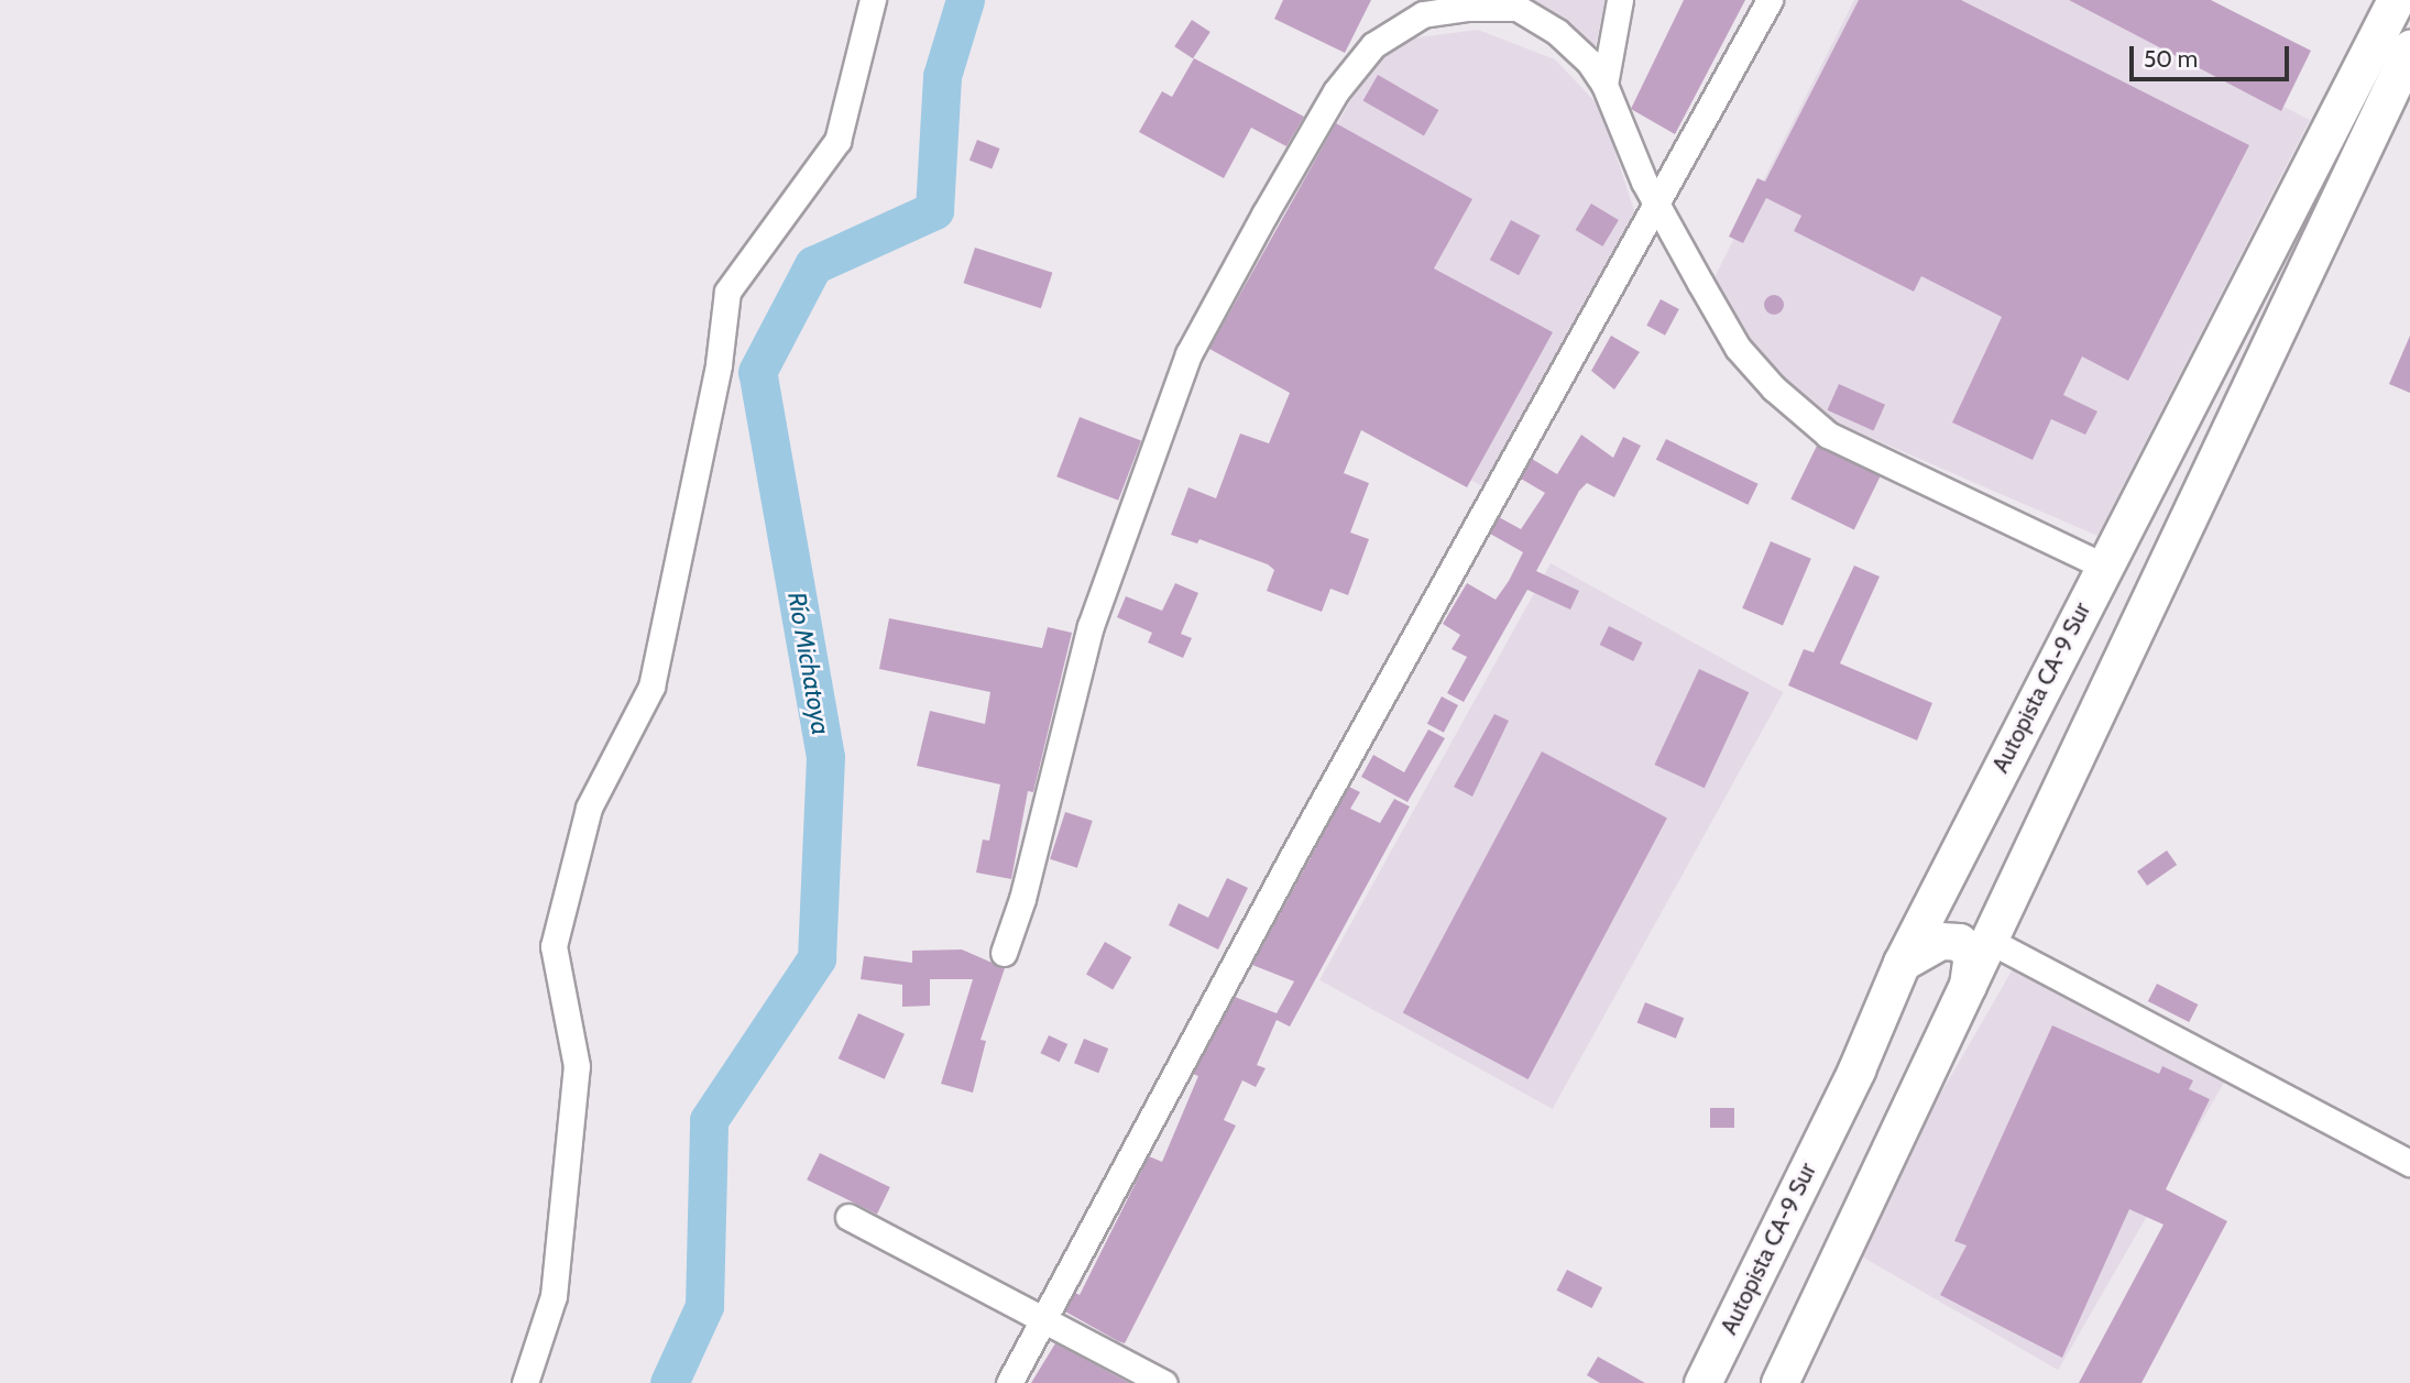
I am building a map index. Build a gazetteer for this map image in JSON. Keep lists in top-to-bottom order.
{
  "streets": {
    "highway": ["Autopista CA-9 Sur"]
  },
  "water": ["Río Michatoya"],
  "scale_bar": "50 m"
}
